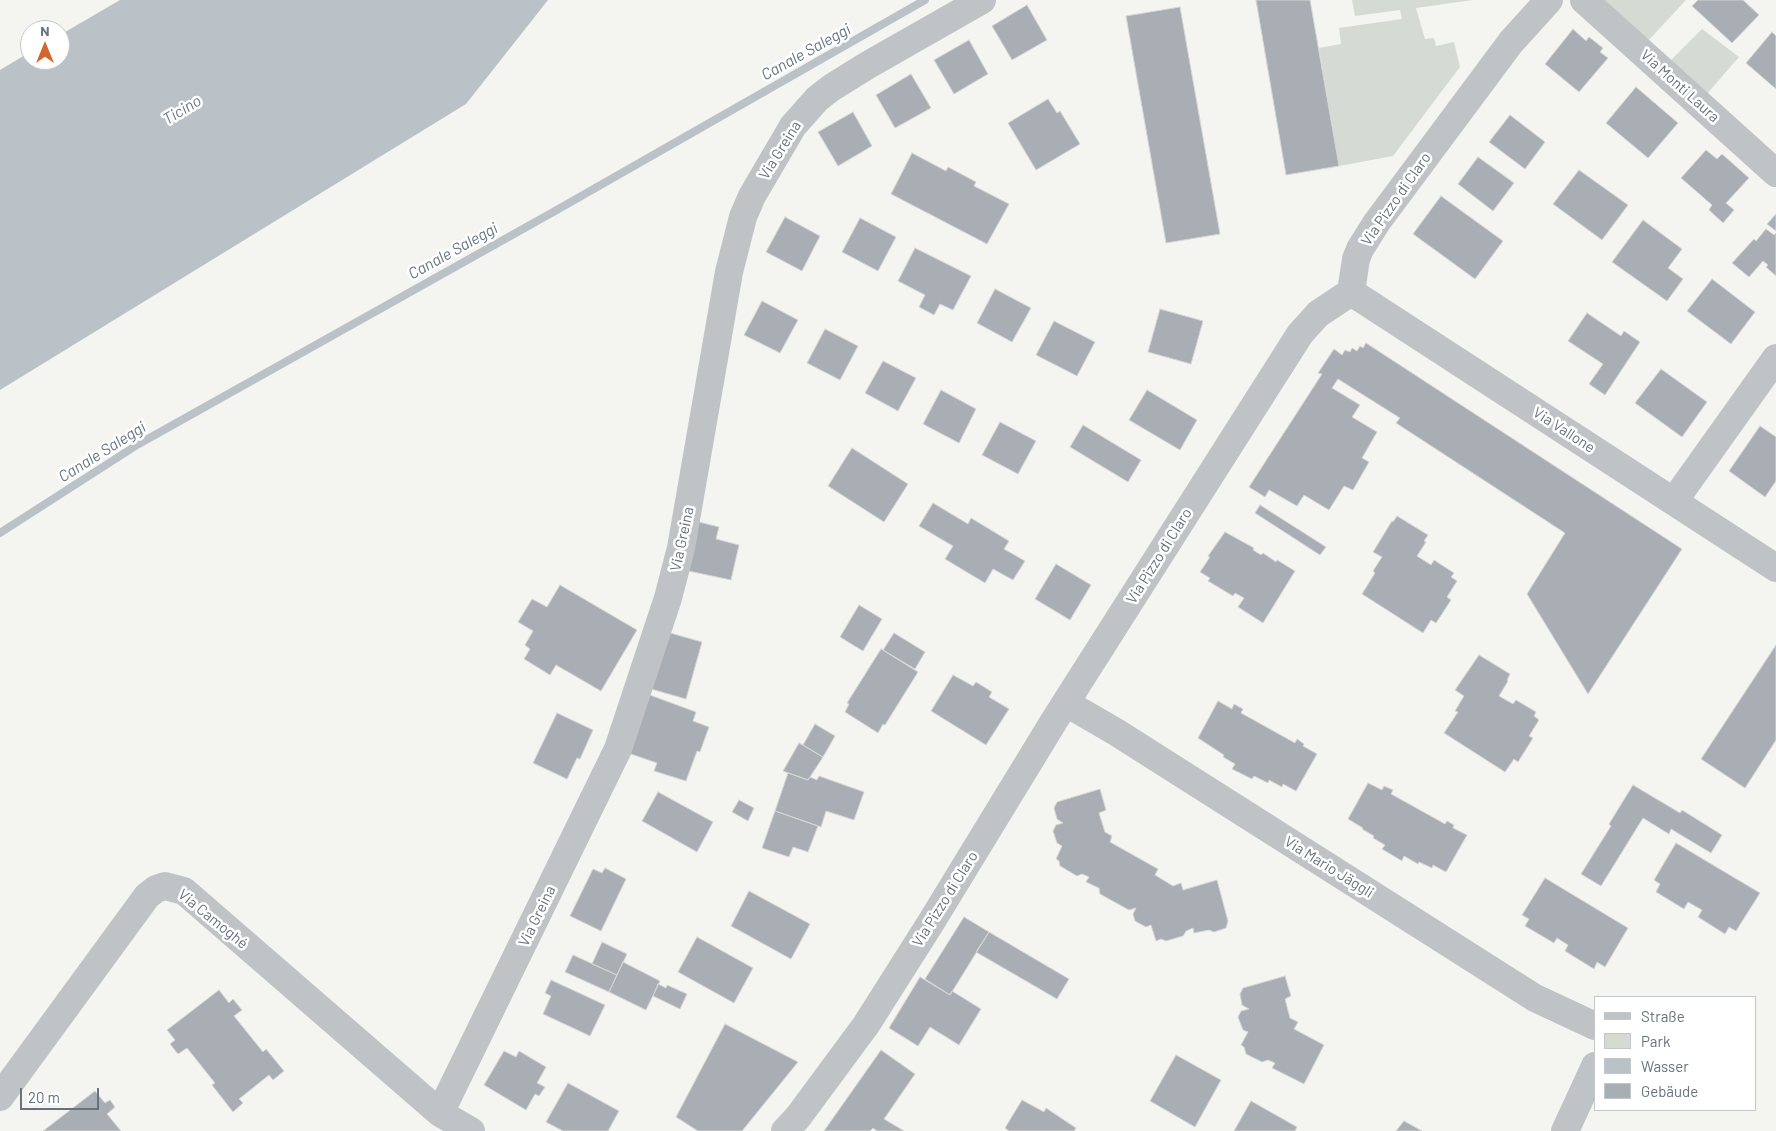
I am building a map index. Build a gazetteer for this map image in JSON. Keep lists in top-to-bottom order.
{
  "streets": {
    "street": [
      "Via Monti Laura",
      "Via Greina",
      "Via Pizzo di Claro",
      "Via Vallone",
      "Via Mario Jäggli",
      "Via Camoghé"
    ]
  },
  "crossings": [
    ["Via Greina", "Via Camoghé"],
    ["Via Pizzo di Claro", "Via Vallone"],
    ["Via Pizzo di Claro", "Via Mario Jäggli"]
  ],
  "water": ["Canale Saleggi", "Ticino"],
  "legend": [
    "Straße",
    "Park",
    "Wasser",
    "Gebäude"
  ],
  "scale_bar": "20 m",
  "north": "top"
}
